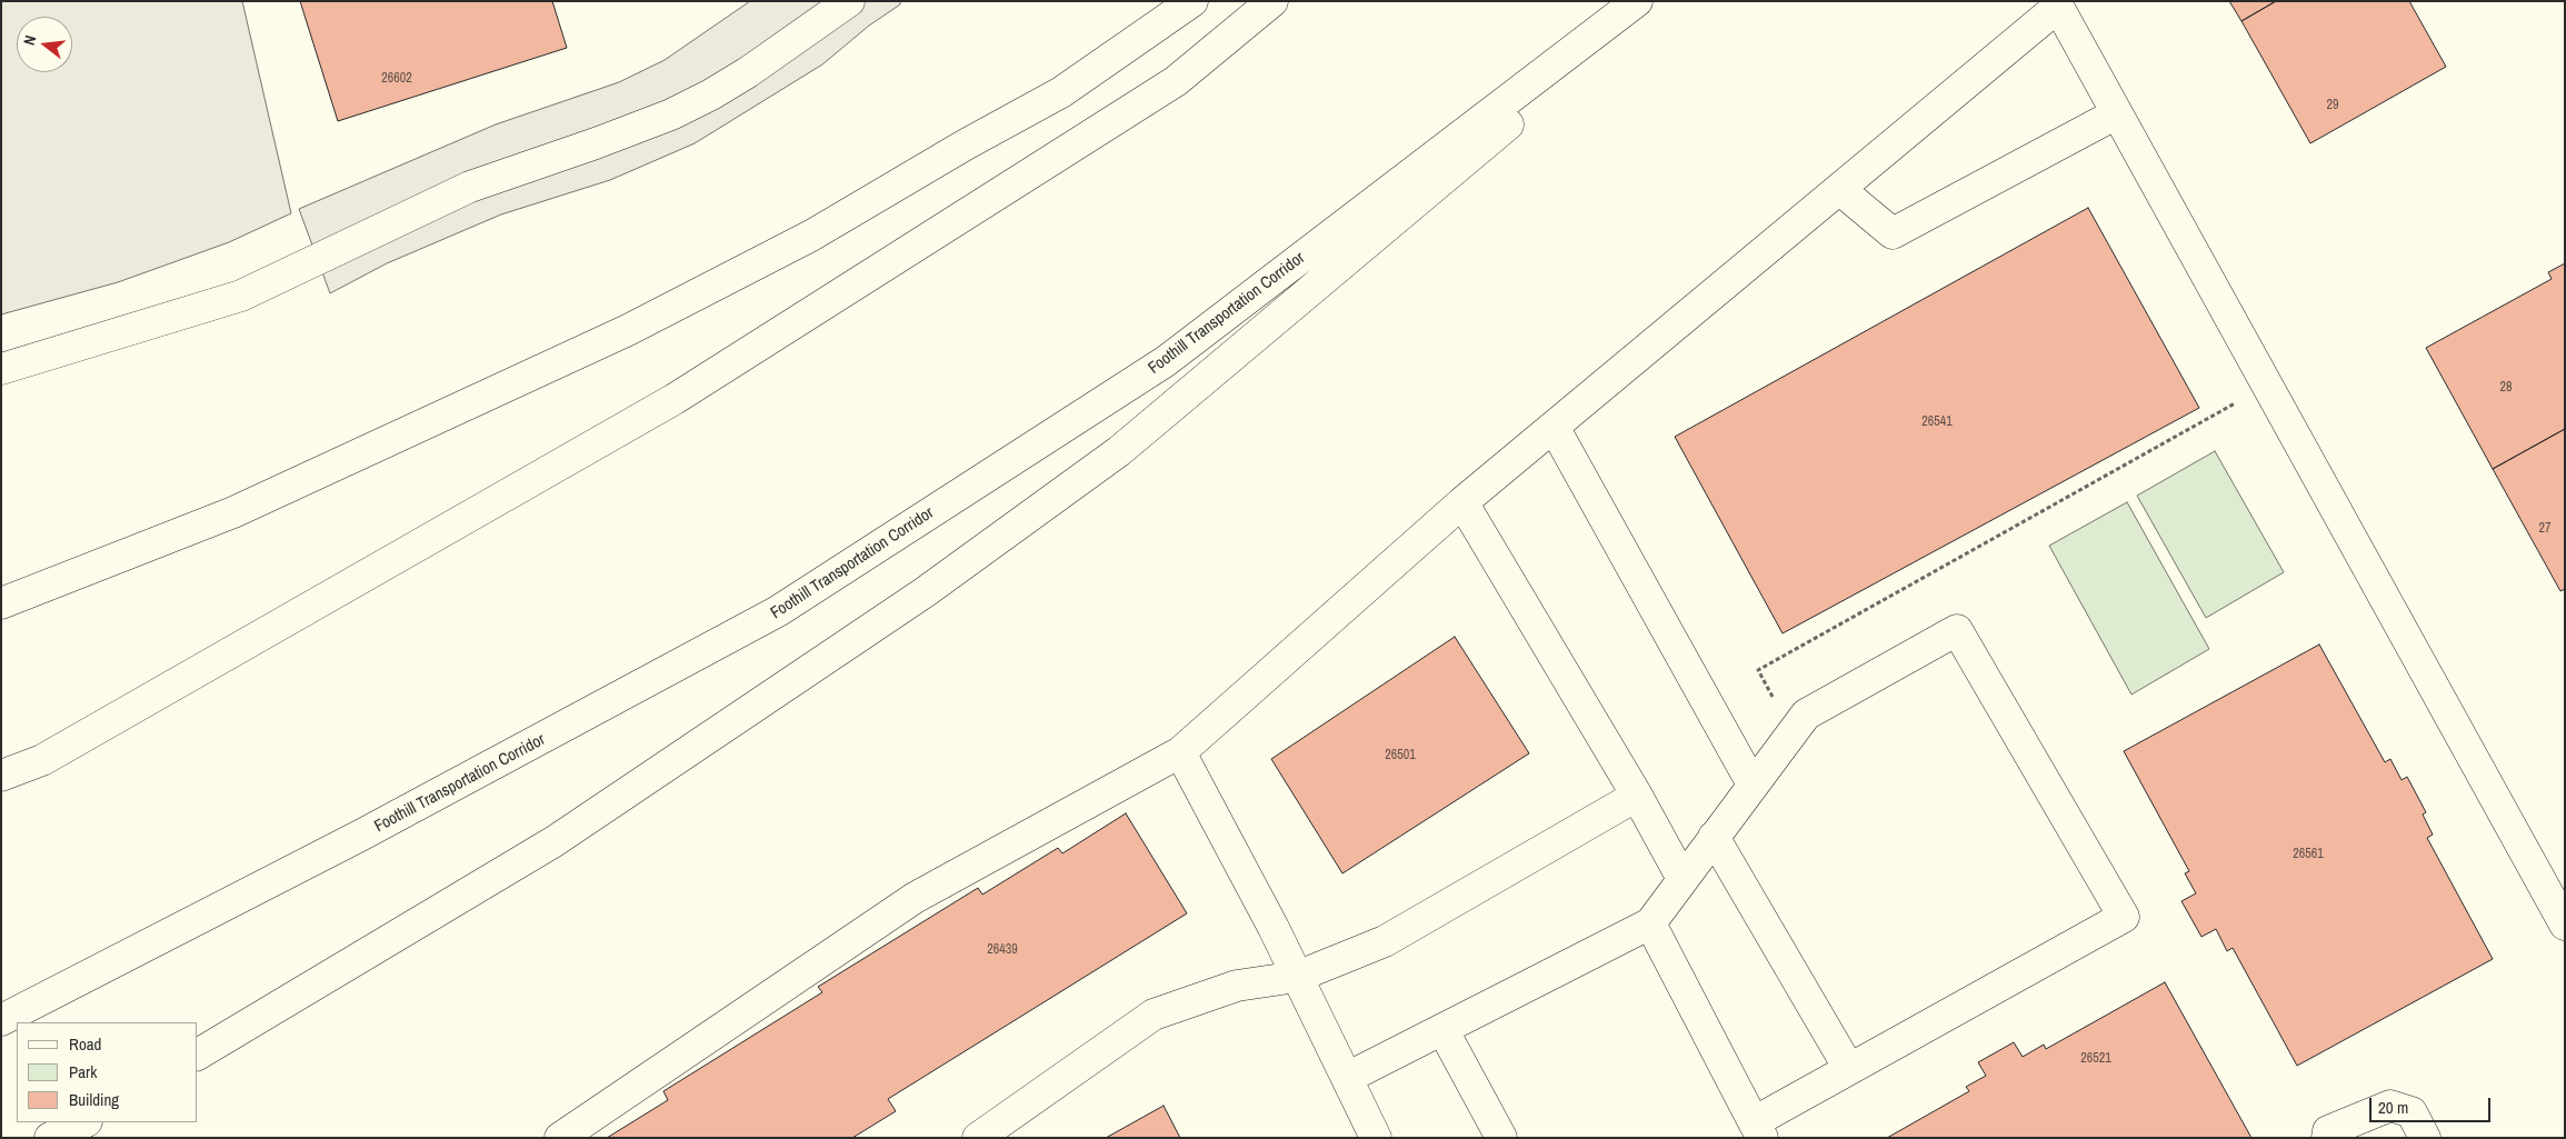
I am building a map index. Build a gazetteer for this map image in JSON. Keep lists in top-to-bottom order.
{
  "streets": {
    "main road": ["Foothill Transportation Corridor"]
  },
  "house_numbers": [
    "26602",
    "29",
    "28",
    "26541",
    "27",
    "26501",
    "26561",
    "26439",
    "26521"
  ],
  "legend": ["Road", "Park", "Building"],
  "scale_bar": "20 m",
  "north": "left"
}
